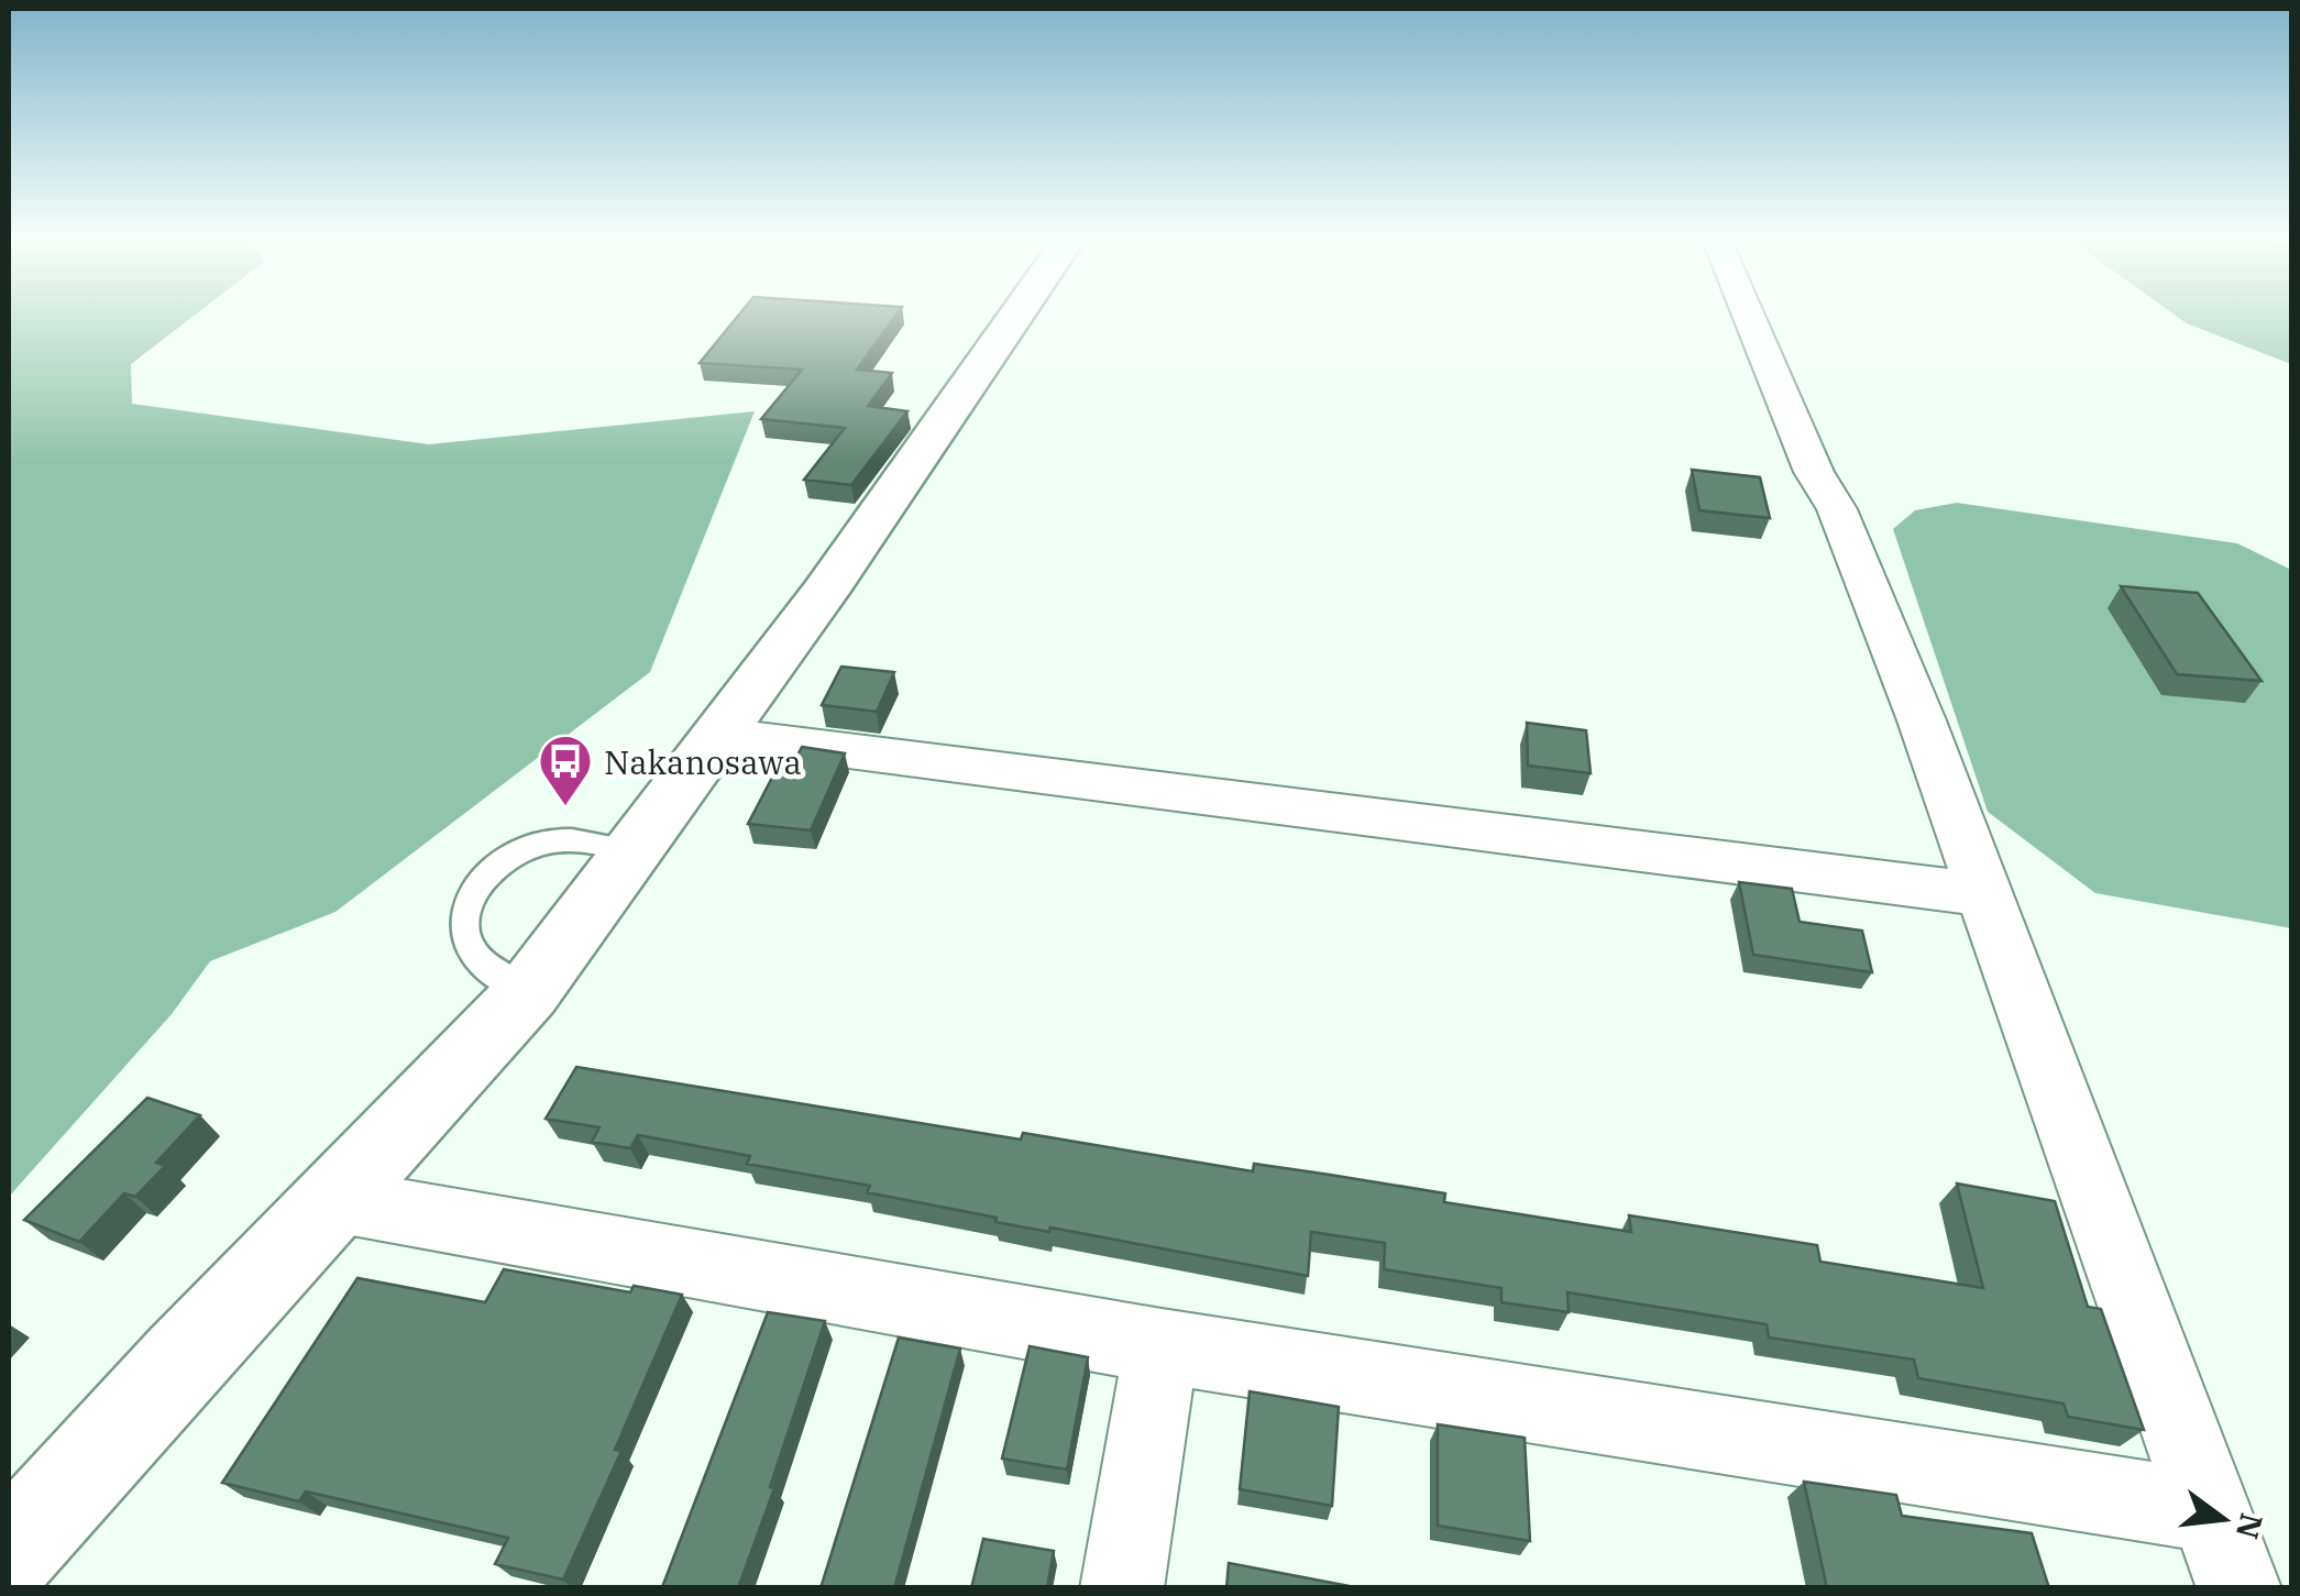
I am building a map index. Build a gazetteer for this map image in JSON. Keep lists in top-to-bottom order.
{
  "places": {
    "bus stop": ["Nakanosawa"]
  },
  "north": "right"
}
